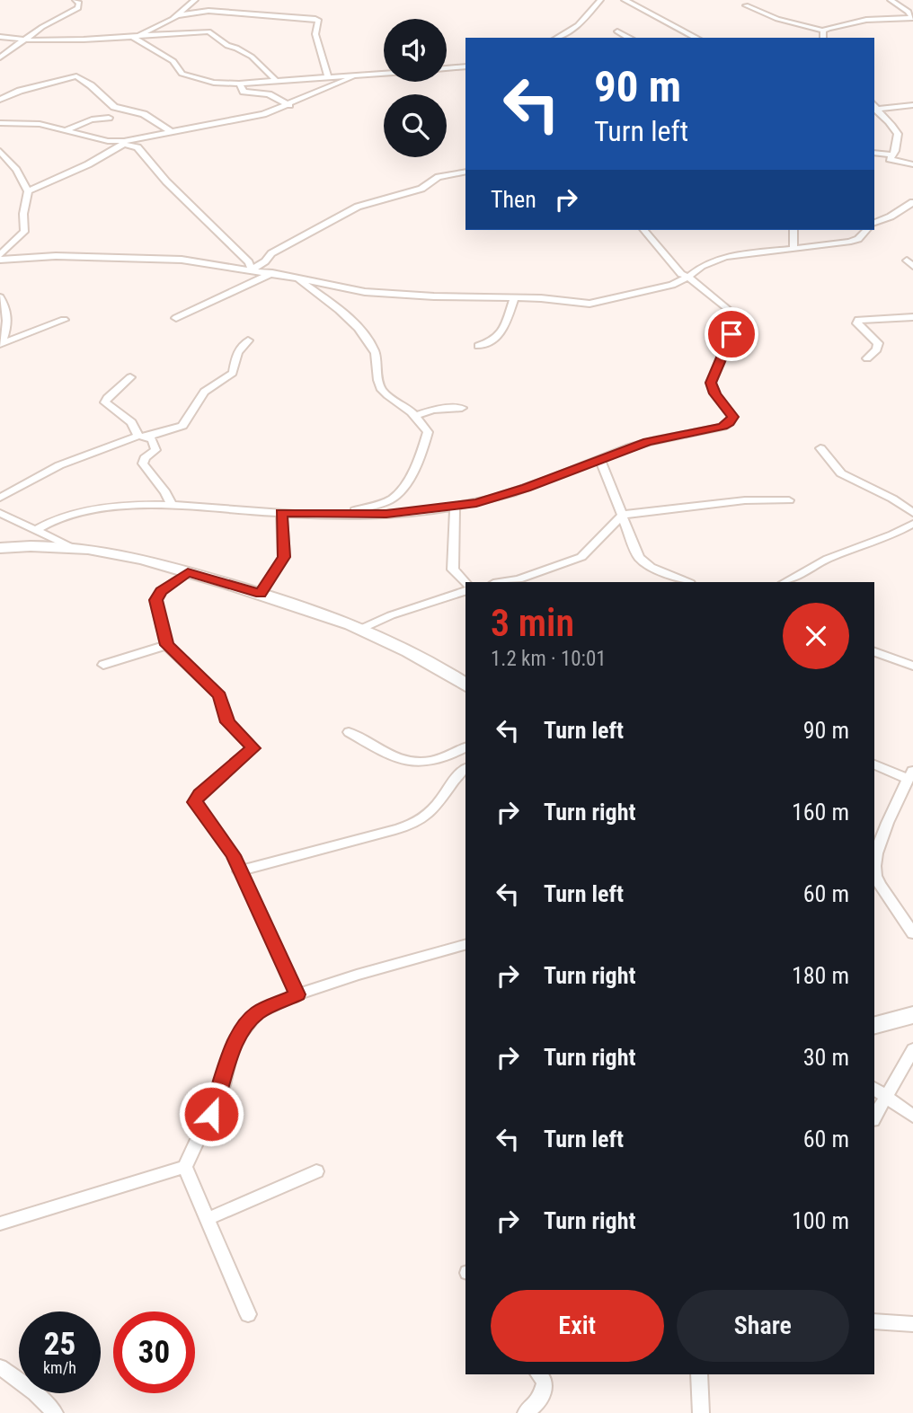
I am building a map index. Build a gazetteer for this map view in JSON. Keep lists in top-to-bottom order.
{
  "page": {
    "turn": ["90 m", "Turn left"],
    "then": "Then",
    "heading": ["3 min", "1.2 km · 10:01"],
    "list": [
      {
        "name": "Turn left",
        "value": "90 m"
      },
      {
        "name": "Turn right",
        "value": "160 m"
      },
      {
        "name": "Turn left",
        "value": "60 m"
      },
      {
        "name": "Turn right",
        "value": "180 m"
      },
      {
        "name": "Turn right",
        "value": "30 m"
      },
      {
        "name": "Turn left",
        "value": "60 m"
      },
      {
        "name": "Turn right",
        "value": "100 m"
      }
    ],
    "buttons": ["Exit", "Share"],
    "speed": "25 km/h",
    "limit": "30"
  }
}
